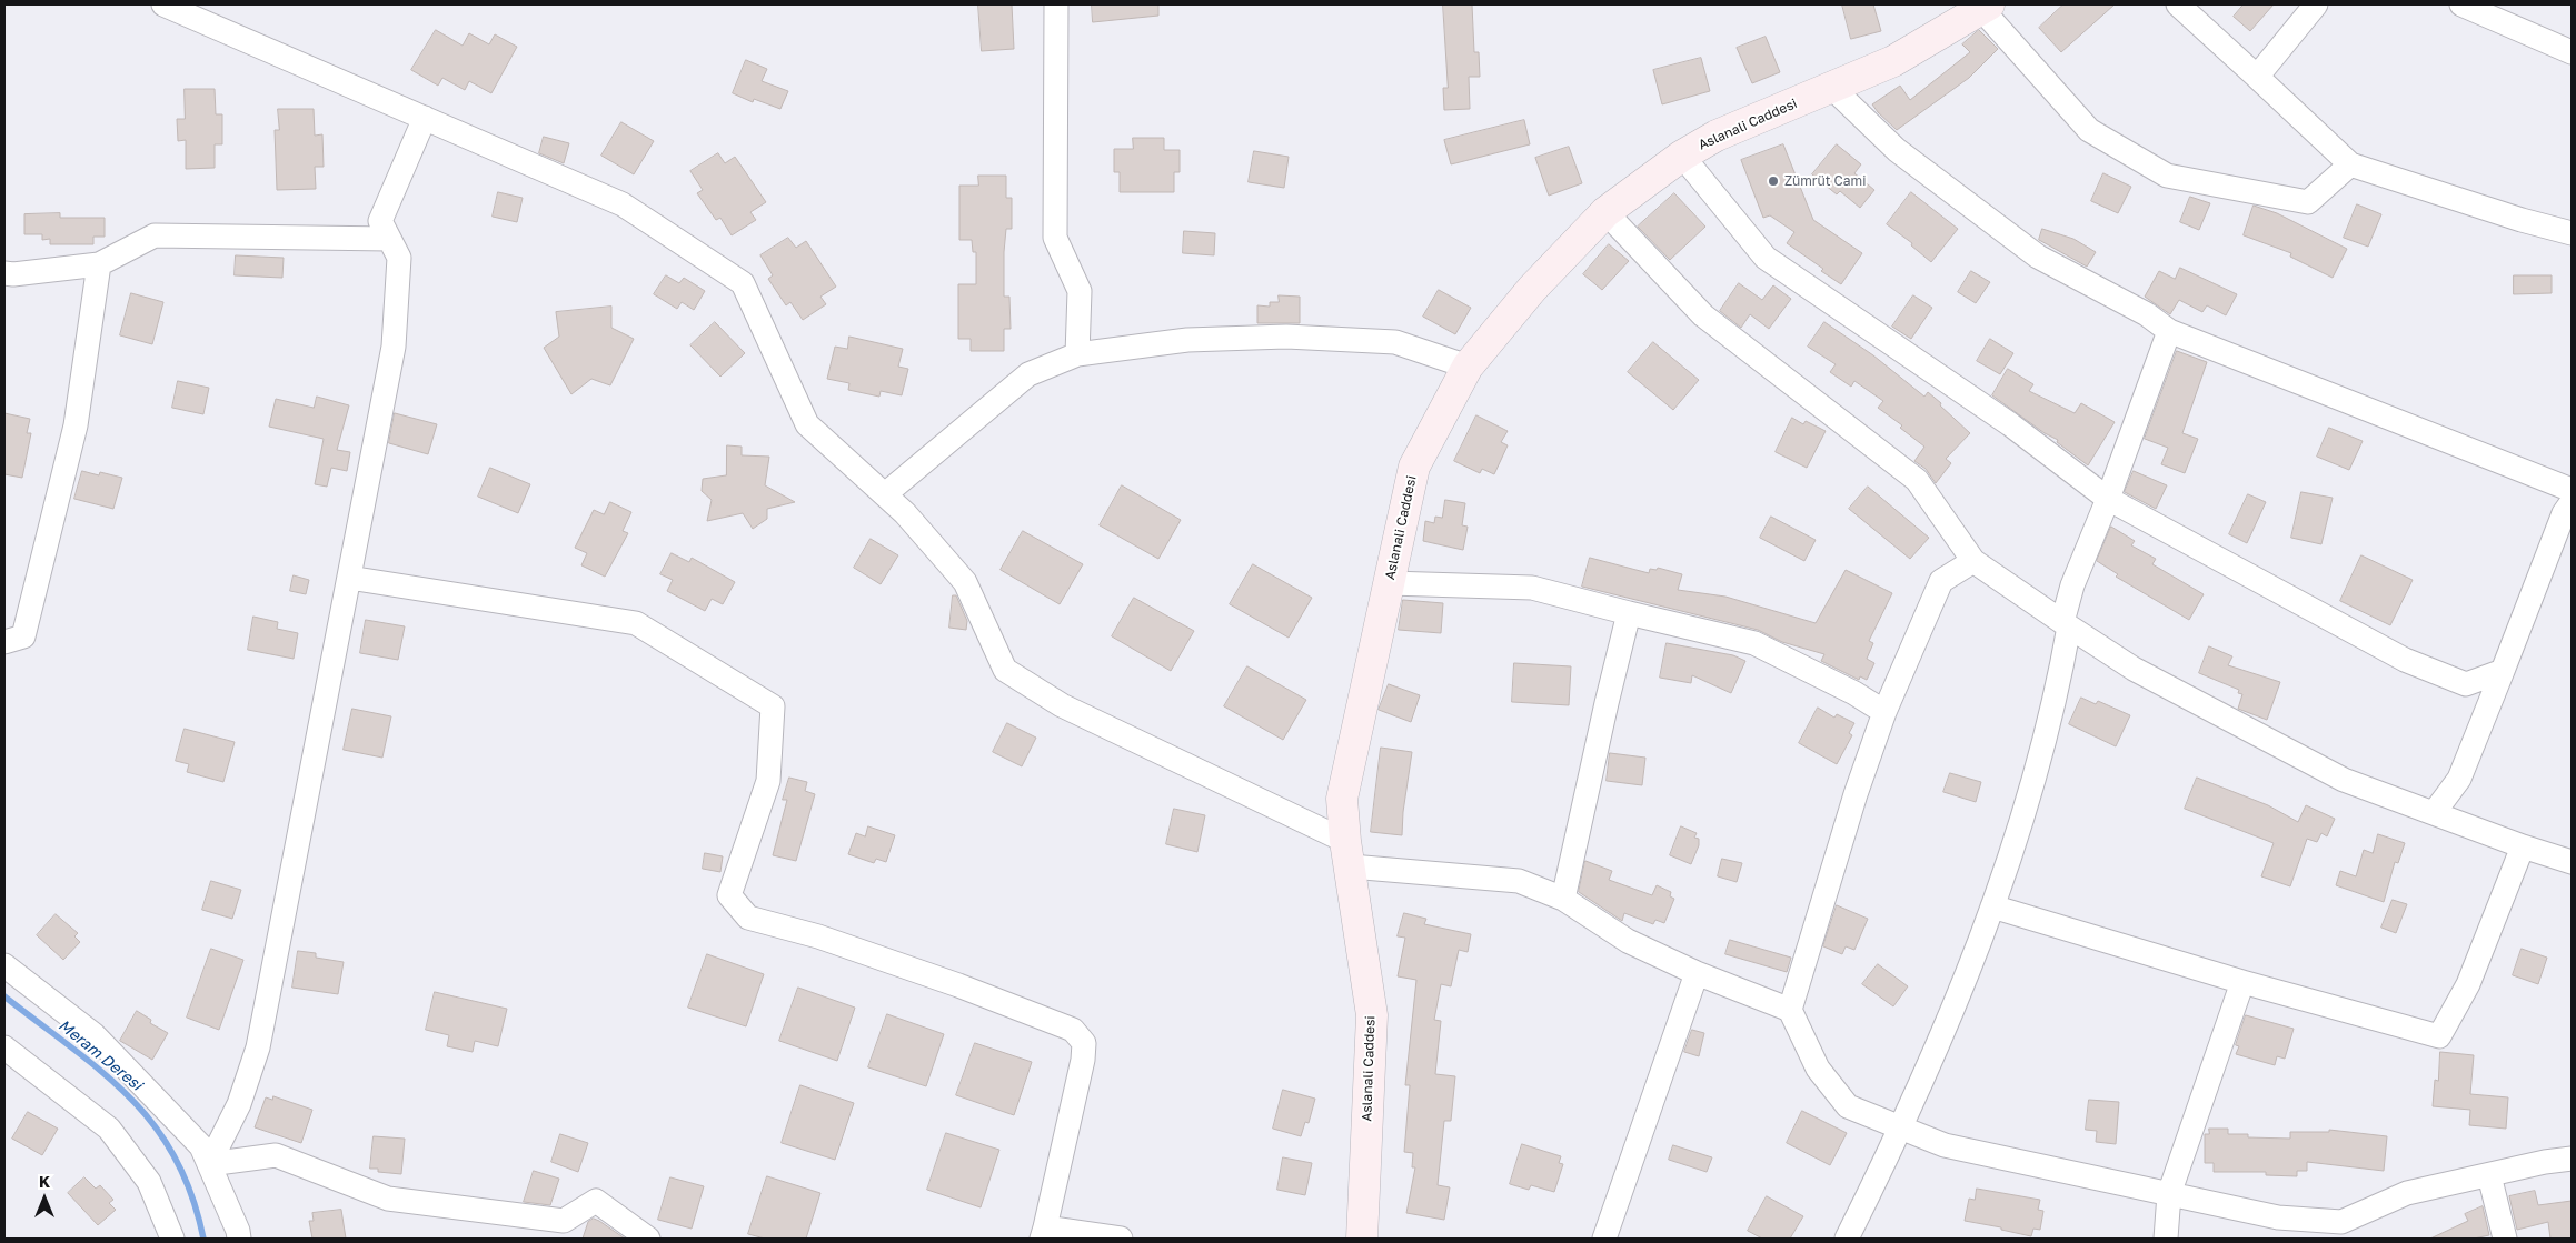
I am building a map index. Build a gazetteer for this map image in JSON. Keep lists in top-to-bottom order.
{
  "streets": {
    "street": ["Aslanali Caddesi"]
  },
  "water": ["Meram Deresi"],
  "places": ["Zümrüt Cami"],
  "north": "top"
}
